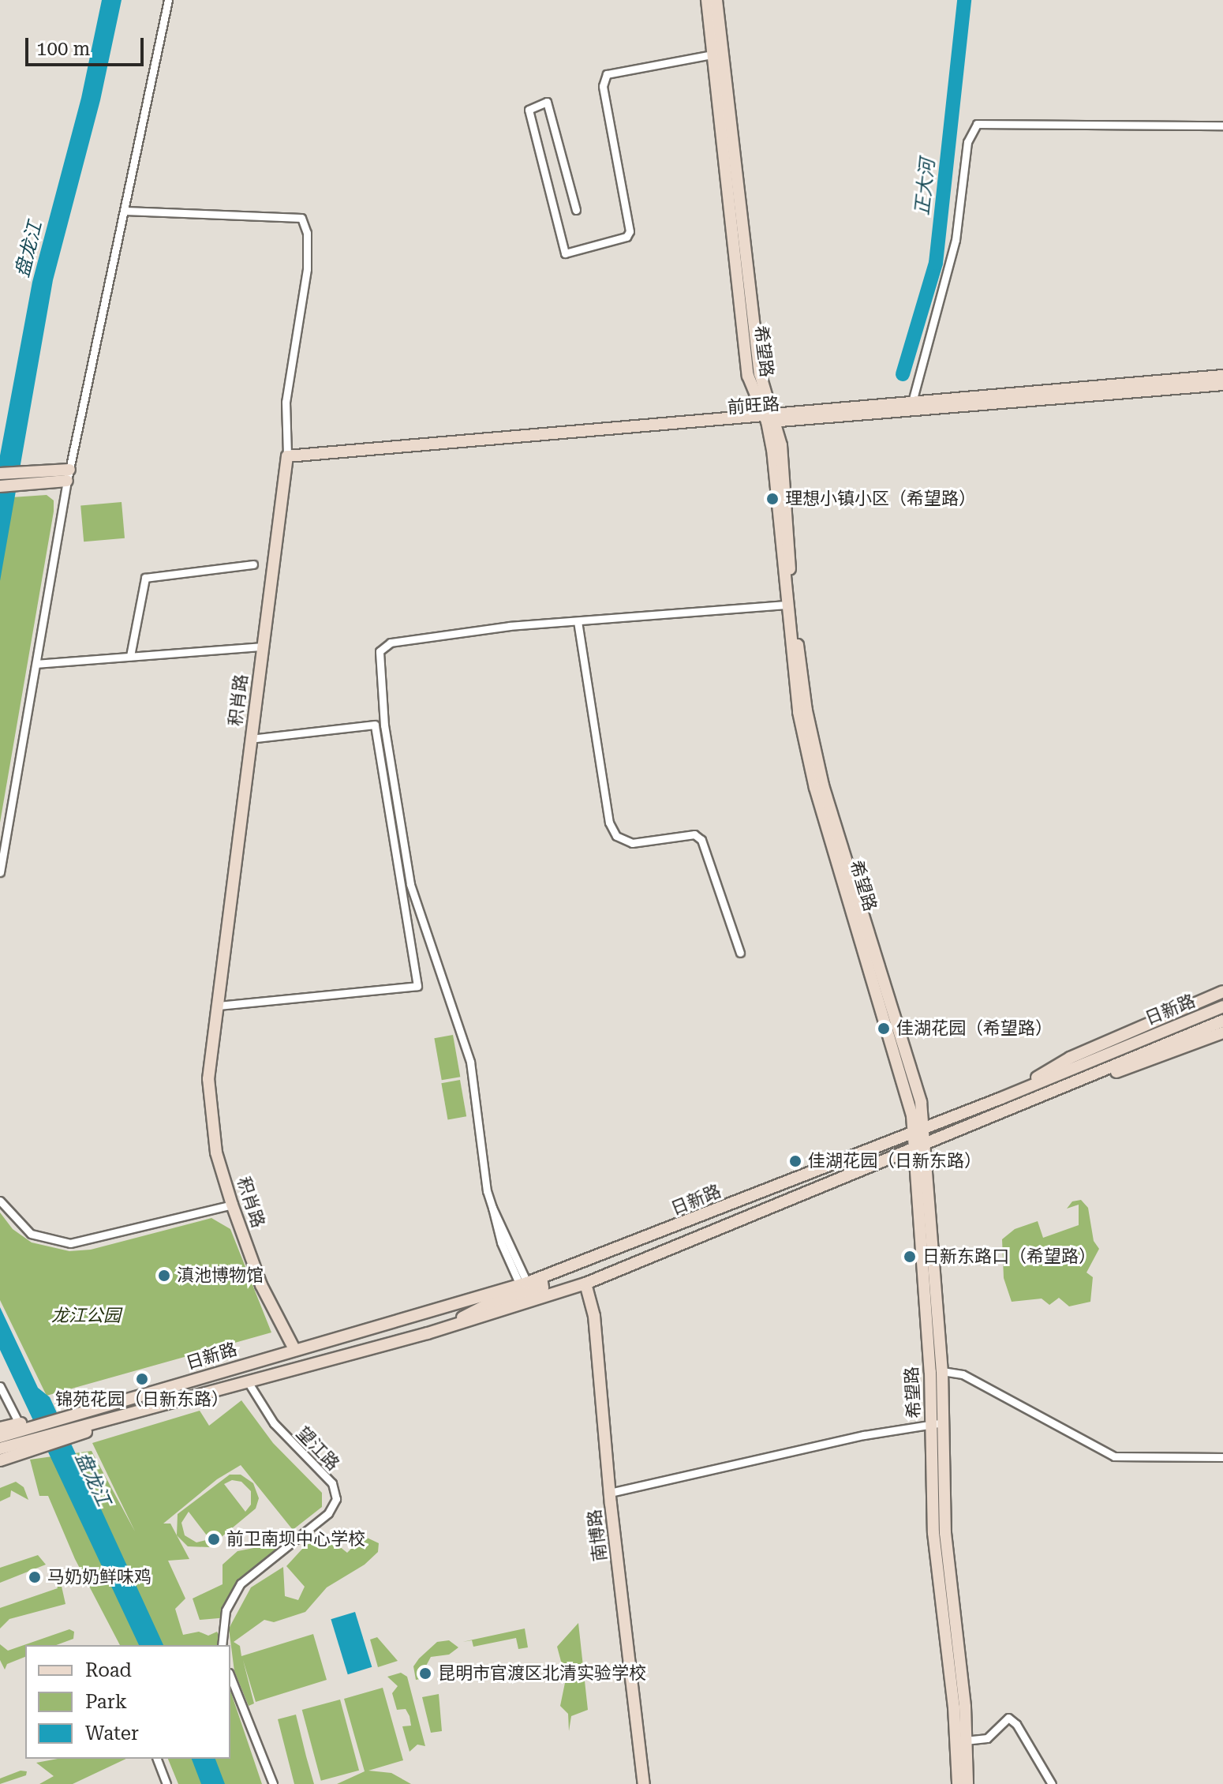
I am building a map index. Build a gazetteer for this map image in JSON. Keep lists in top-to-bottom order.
{
  "streets": {
    "street": [
      "希望路",
      "前旺路",
      "积肖路",
      "日新路",
      "望江路",
      "南博路"
    ]
  },
  "crossings": [
    ["希望路", "前旺路"],
    ["希望路", "日新路"],
    ["前旺路", "积肖路"],
    ["积肖路", "日新路"],
    ["日新路", "望江路"],
    ["日新路", "南博路"]
  ],
  "water": ["正大河", "盘龙江"],
  "parks": ["龙江公园"],
  "places": [
    "理想小镇小区（希望路）",
    "佳湖花园（希望路）",
    "佳湖花园（日新东路）",
    "日新东路口（希望路）",
    "滇池博物馆",
    "锦苑花园（日新东路）",
    "前卫南坝中心学校",
    "马奶奶鲜味鸡",
    "昆明市官渡区北清实验学校"
  ],
  "legend": ["Road", "Park", "Water"],
  "scale_bar": "100 m"
}
